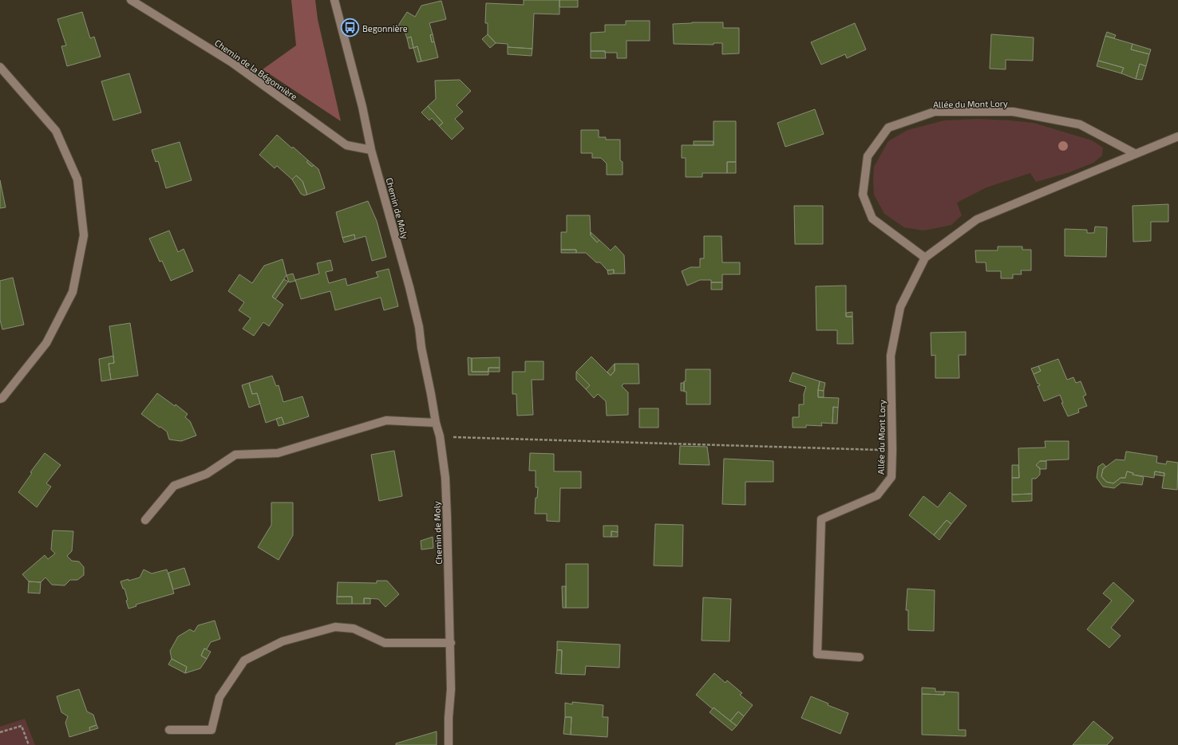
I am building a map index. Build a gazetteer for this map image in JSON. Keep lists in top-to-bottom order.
{
  "streets": {
    "street": ["Chemin de la Bégonnière", "Allée du Mont Lory", "Chemin de Moly"]
  },
  "crossings": [
    ["Chemin de la Bégonnière", "Chemin de Moly"]
  ],
  "places": {
    "bus stop": ["Begonnière"]
  }
}
